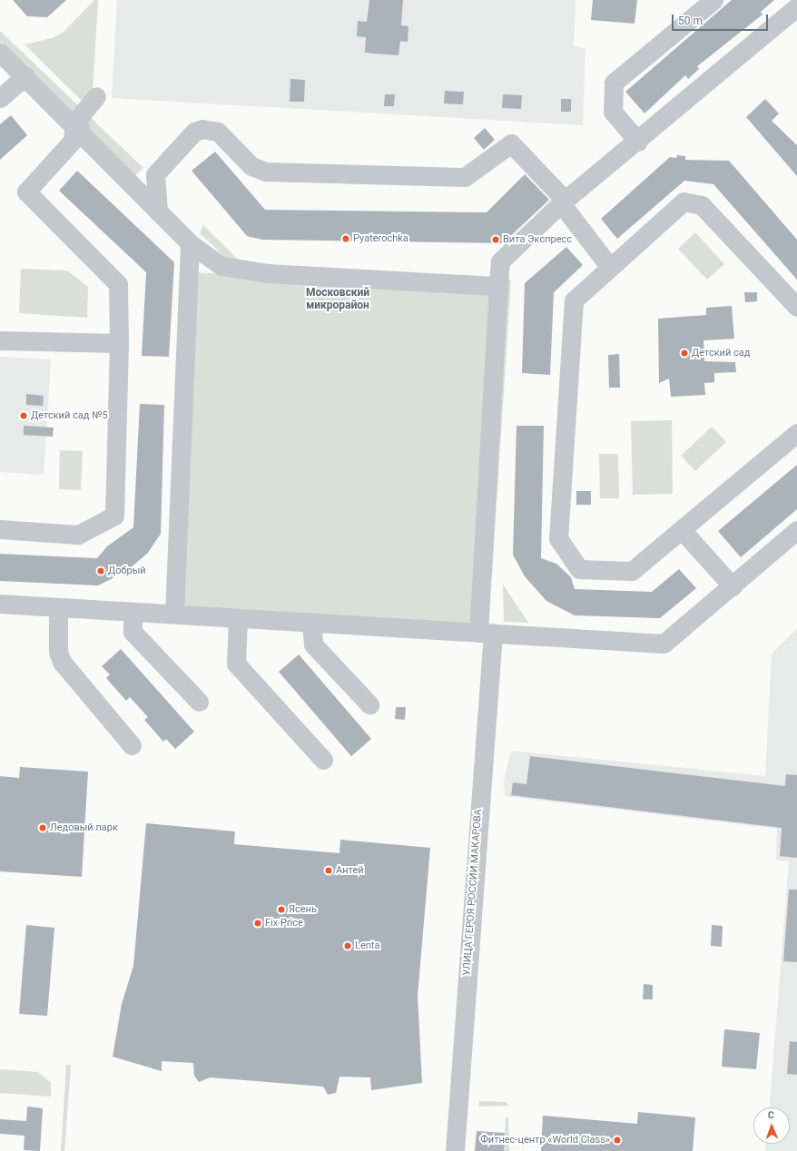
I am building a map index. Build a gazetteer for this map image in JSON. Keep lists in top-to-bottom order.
{
  "streets": {
    "street": ["УЛИЦА ГЕРОЯ РОССИИ МАКАРОВА"]
  },
  "districts": ["Московский микрорайон"],
  "places": [
    "Pyaterochka",
    "Вита Экспресс",
    "Детский сад",
    "Детский сад №5",
    "Добрый",
    "Ледовый парк",
    "Антей",
    "Ясень",
    "Fix Price",
    "Lenta",
    "Фитнес-центр «World Class»"
  ],
  "scale_bar": "50 m",
  "north": "top"
}
